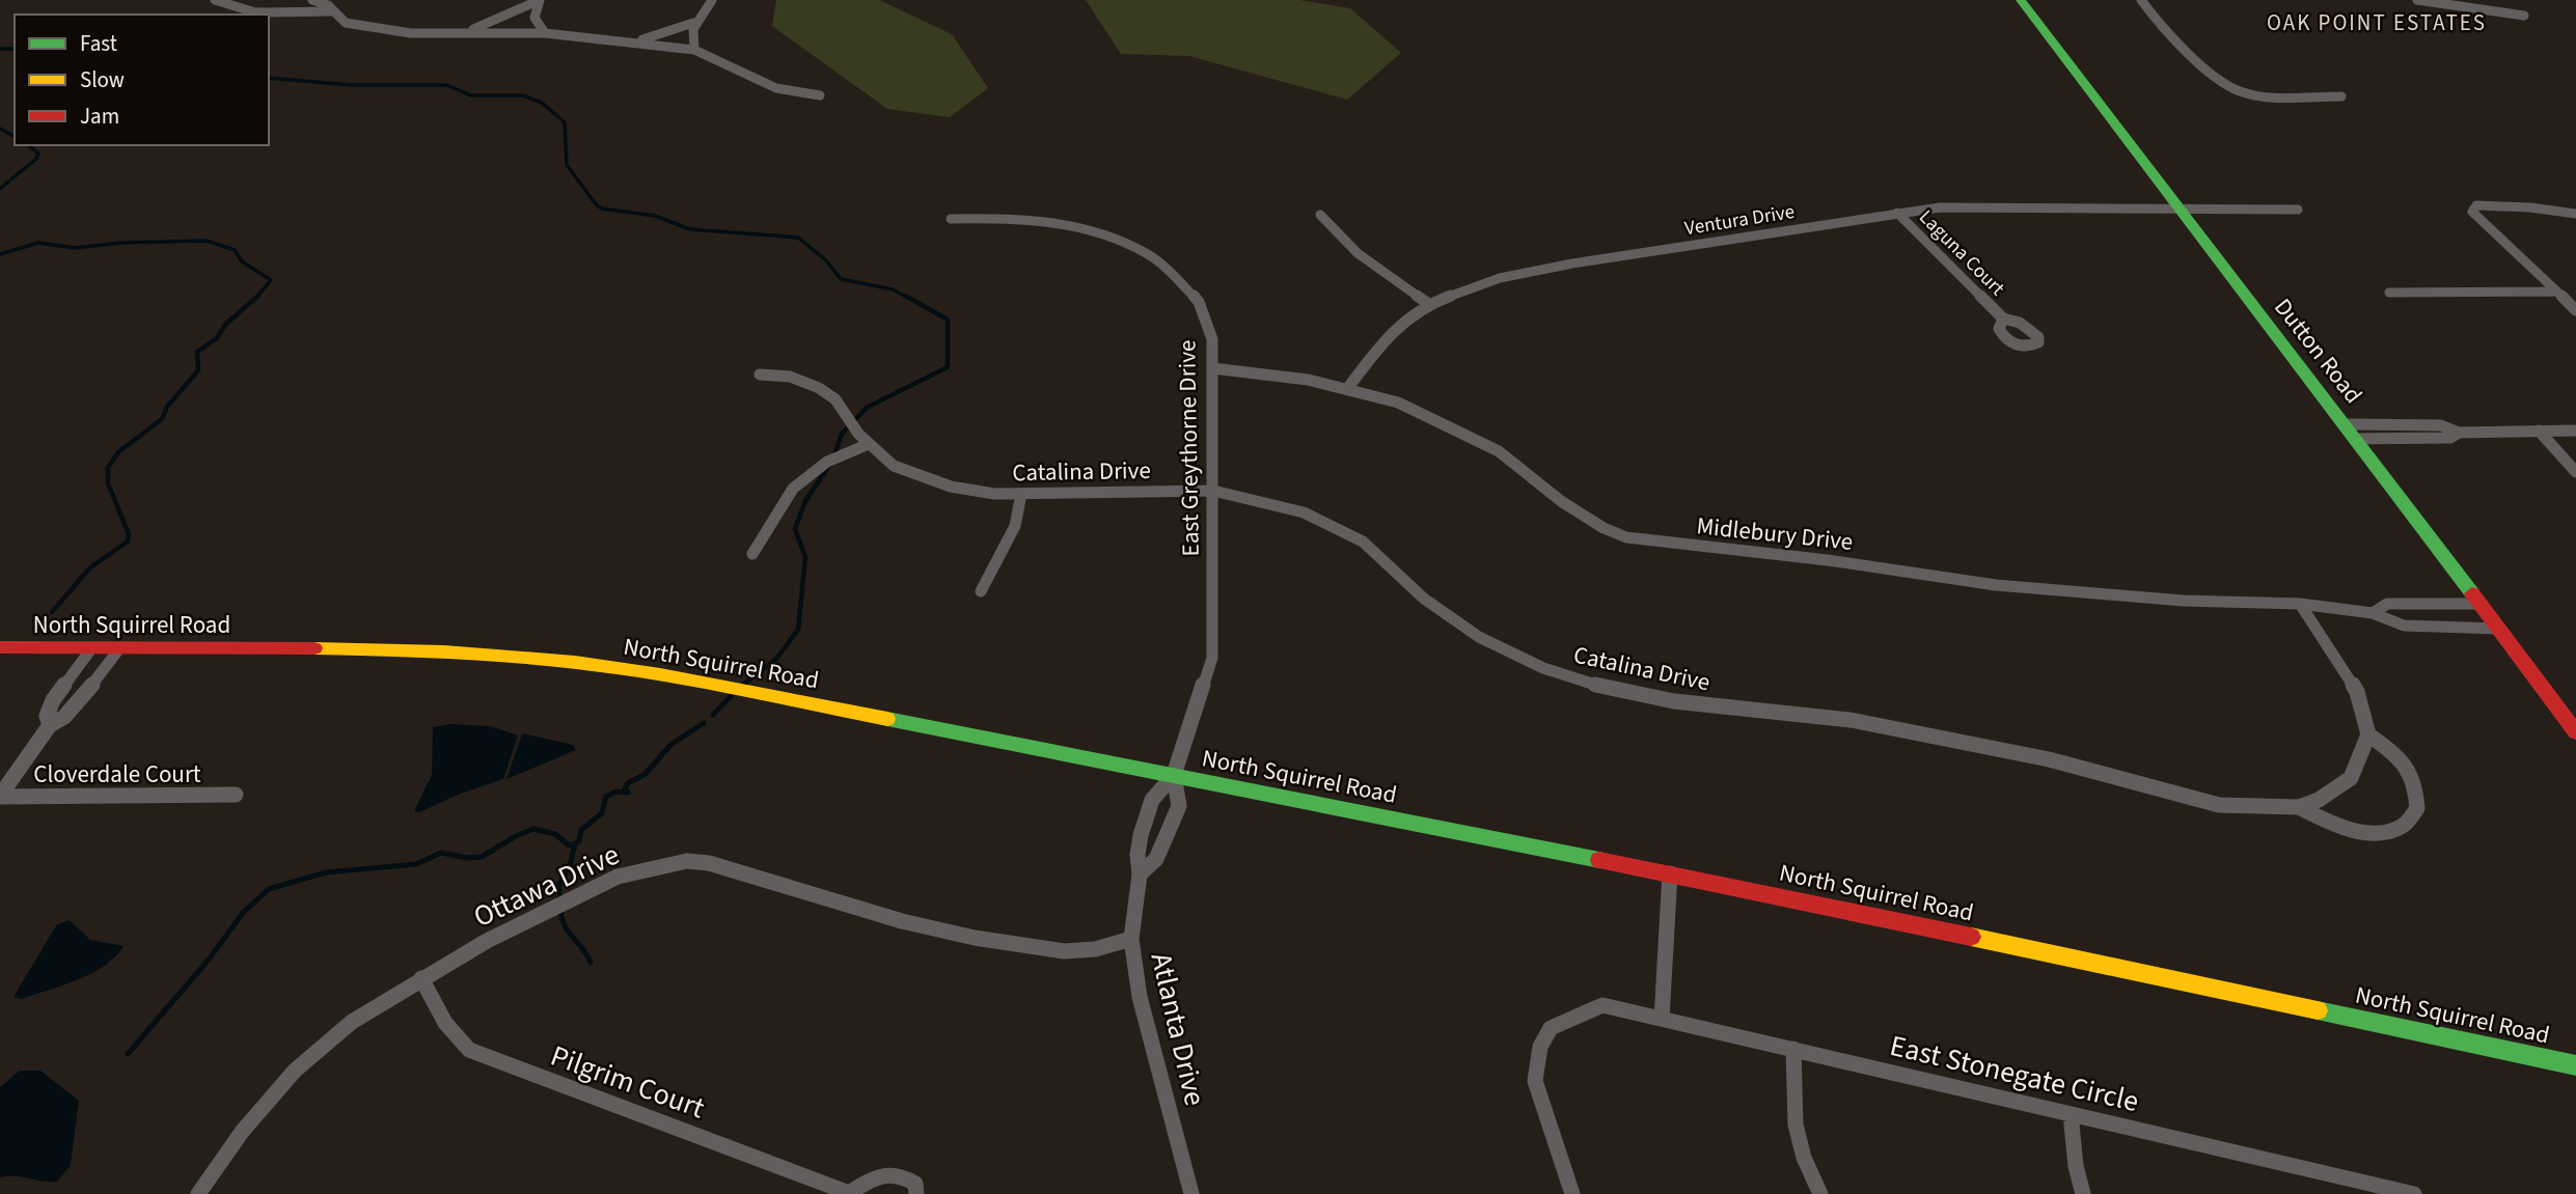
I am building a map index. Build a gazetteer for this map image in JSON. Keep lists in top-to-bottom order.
{
  "streets": {
    "street": [
      "Ventura Drive",
      "Laguna Court",
      "Dutton Road",
      "East Greythorne Drive",
      "Catalina Drive",
      "Midlebury Drive",
      "North Squirrel Road",
      "Cloverdale Court",
      "Ottawa Drive",
      "Atlanta Drive",
      "East Stonegate Circle",
      "Pilgrim Court"
    ]
  },
  "crossings": [
    ["Ventura Drive", "Laguna Court"],
    ["Ventura Drive", "Dutton Road"],
    ["Ventura Drive", "Midlebury Drive"],
    ["Dutton Road", "Midlebury Drive"],
    ["East Greythorne Drive", "Catalina Drive"],
    ["East Greythorne Drive", "Midlebury Drive"],
    ["East Greythorne Drive", "North Squirrel Road"],
    ["East Greythorne Drive", "Atlanta Drive"],
    ["North Squirrel Road", "Atlanta Drive"],
    ["Ottawa Drive", "Atlanta Drive"],
    ["Ottawa Drive", "Pilgrim Court"]
  ],
  "districts": ["OAK POINT ESTATES"],
  "legend": ["Fast", "Slow", "Jam"]
}
